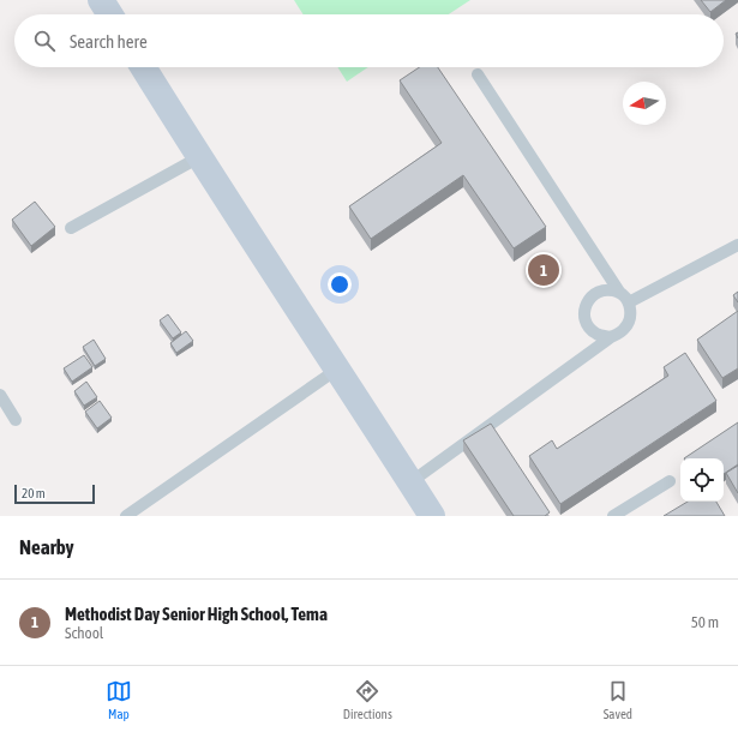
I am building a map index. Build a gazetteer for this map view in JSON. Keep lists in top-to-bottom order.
{
  "scale_bar": "20 m",
  "north": "left",
  "page": {
    "search": "Search here",
    "pins": "1",
    "scale": "20 m",
    "heading": "Nearby",
    "list": [
      {
        "mark": "1",
        "name": "Methodist Day Senior High School, Tema",
        "note": "School",
        "value": "50 m"
      }
    ],
    "nav": ["Map", "Directions", "Saved"]
  }
}
